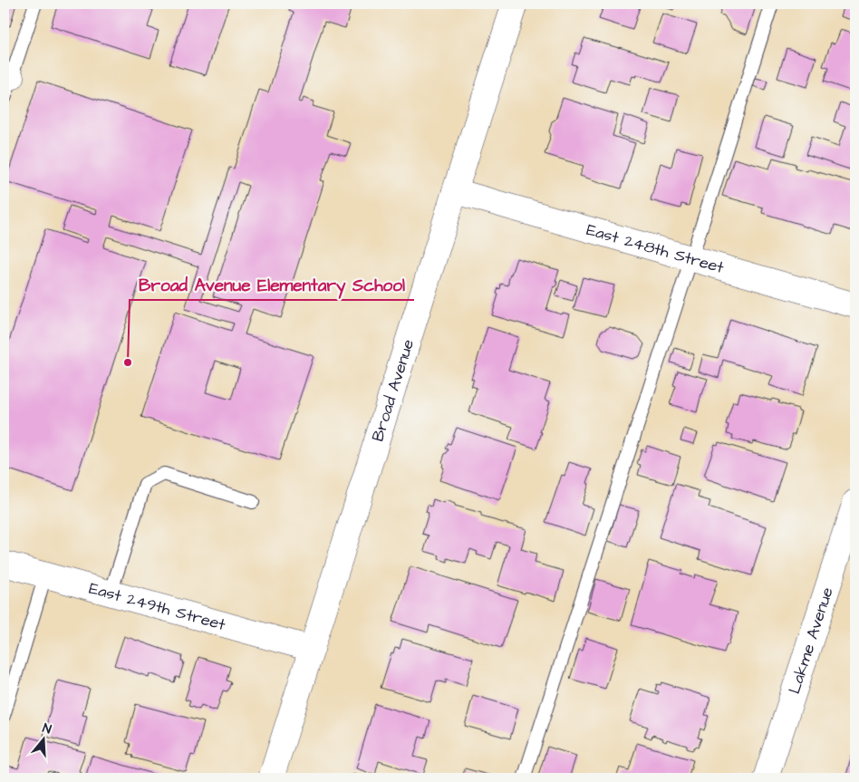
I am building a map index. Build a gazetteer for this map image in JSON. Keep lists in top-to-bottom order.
{
  "streets": {
    "street": [
      "East 248th Street",
      "Broad Avenue",
      "East 249th Street",
      "Lakme Avenue"
    ]
  },
  "crossings": [
    ["East 248th Street", "Broad Avenue"],
    ["Broad Avenue", "East 249th Street"]
  ],
  "places": ["Broad Avenue Elementary School"],
  "north": "top"
}
